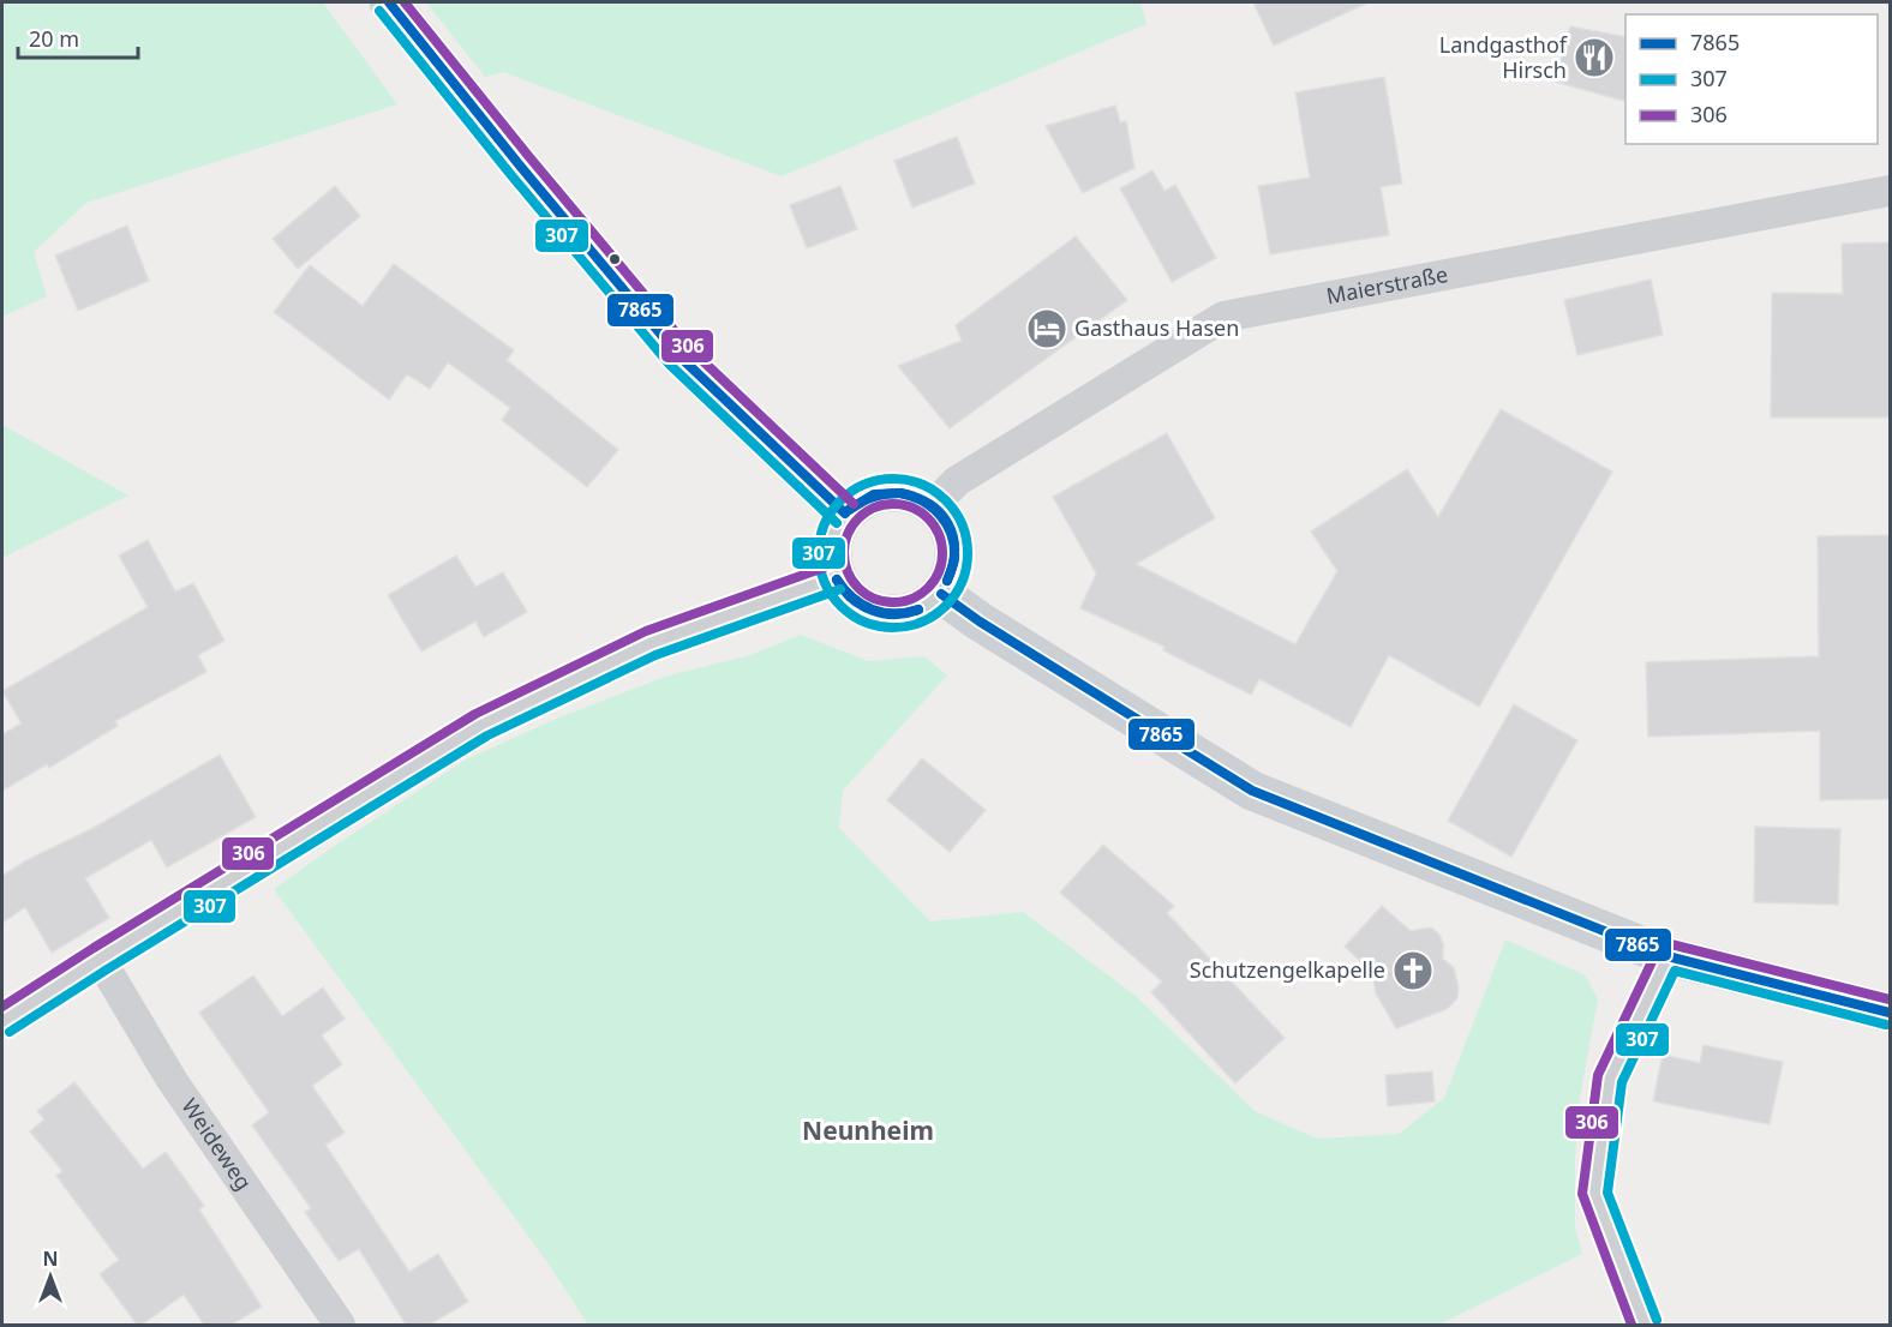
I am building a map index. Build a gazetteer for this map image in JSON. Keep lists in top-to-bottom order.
{
  "streets": {
    "street": ["Maierstraße", "Weideweg"]
  },
  "districts": ["Neunheim"],
  "places": {
    "restaurant": ["Landgasthof Hirsch"],
    "hotel": ["Gasthaus Hasen"],
    "church": ["Schutzengelkapelle"]
  },
  "lines": ["transit line 7865", "transit line 306", "transit line 307"],
  "legend": ["7865", "307", "306"],
  "scale_bar": "20 m",
  "north": "top"
}
